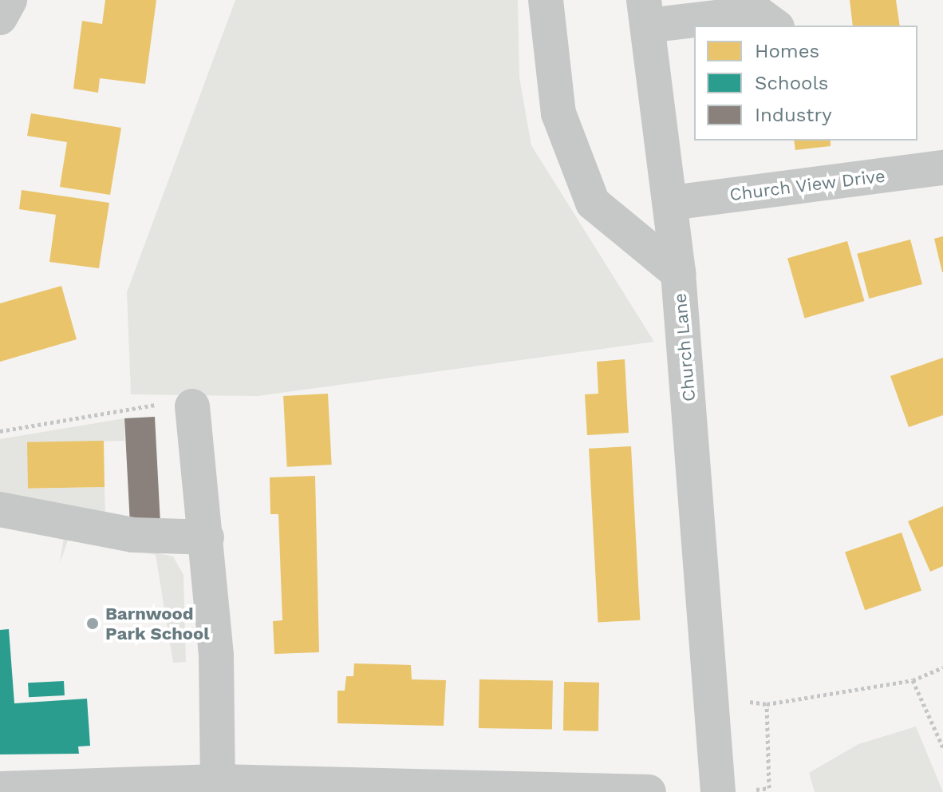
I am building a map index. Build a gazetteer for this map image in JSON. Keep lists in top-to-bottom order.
{
  "streets": {
    "street": ["Church View Drive", "Church Lane"]
  },
  "crossings": [
    ["Church View Drive", "Church Lane"]
  ],
  "places": ["Barnwood Park School"],
  "legend": ["Homes", "Schools", "Industry"]
}
